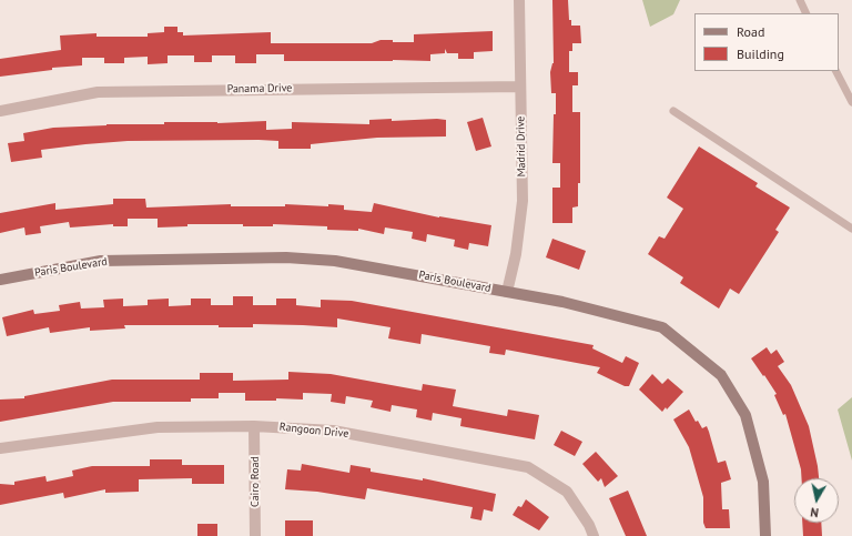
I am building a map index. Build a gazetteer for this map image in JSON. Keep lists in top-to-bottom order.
{
  "streets": {
    "street": [
      "Panama Drive",
      "Madrid Drive",
      "Paris Boulevard",
      "Rangoon Drive",
      "Cairo Road"
    ]
  },
  "crossings": [
    ["Panama Drive", "Madrid Drive"],
    ["Madrid Drive", "Paris Boulevard"],
    ["Rangoon Drive", "Cairo Road"]
  ],
  "legend": ["Road", "Building"],
  "north": "bottom"
}
